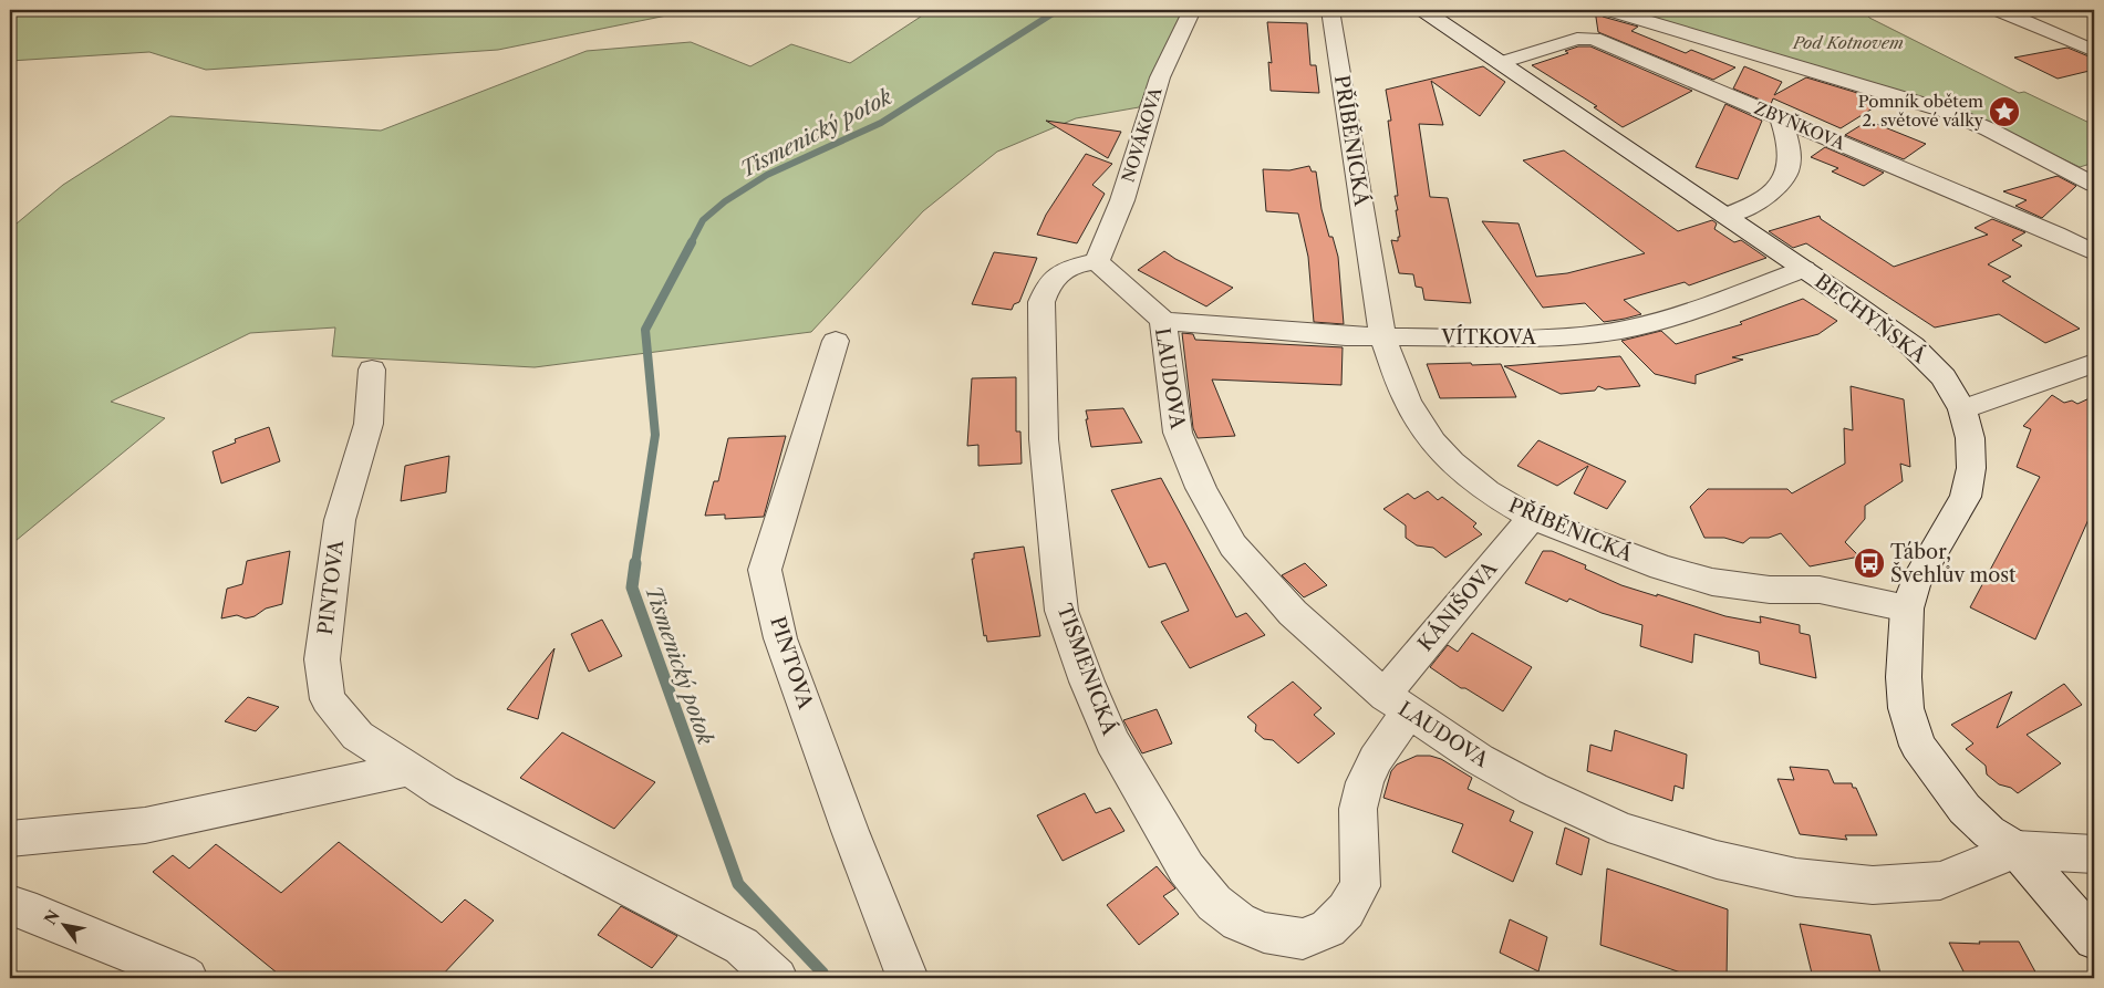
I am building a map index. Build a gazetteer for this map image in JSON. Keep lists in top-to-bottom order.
{
  "streets": {
    "street": [
      "ZBYŇKOVA",
      "NOVÁKOVA",
      "PŘÍBĚNICKÁ",
      "BECHYŇSKÁ",
      "VÍTKOVA",
      "LAUDOVA",
      "PINTOVA",
      "KÁNIŠOVA",
      "TISMENICKÁ"
    ]
  },
  "crossings": [
    ["ZBYŇKOVA", "BECHYŇSKÁ"],
    ["NOVÁKOVA", "LAUDOVA"],
    ["NOVÁKOVA", "TISMENICKÁ"],
    ["PŘÍBĚNICKÁ", "BECHYŇSKÁ"],
    ["PŘÍBĚNICKÁ", "VÍTKOVA"],
    ["PŘÍBĚNICKÁ", "KÁNIŠOVA"],
    ["BECHYŇSKÁ", "VÍTKOVA"],
    ["BECHYŇSKÁ", "LAUDOVA"],
    ["VÍTKOVA", "LAUDOVA"],
    ["LAUDOVA", "KÁNIŠOVA"],
    ["LAUDOVA", "TISMENICKÁ"],
    ["KÁNIŠOVA", "TISMENICKÁ"]
  ],
  "water": ["Tismenický potok"],
  "parks": ["Pod Kotnovem"],
  "places": {
    "place": ["Pomník obětem 2. světové války"],
    "bus stop": ["Tábor, Švehlův most"]
  },
  "north": "top left"
}
